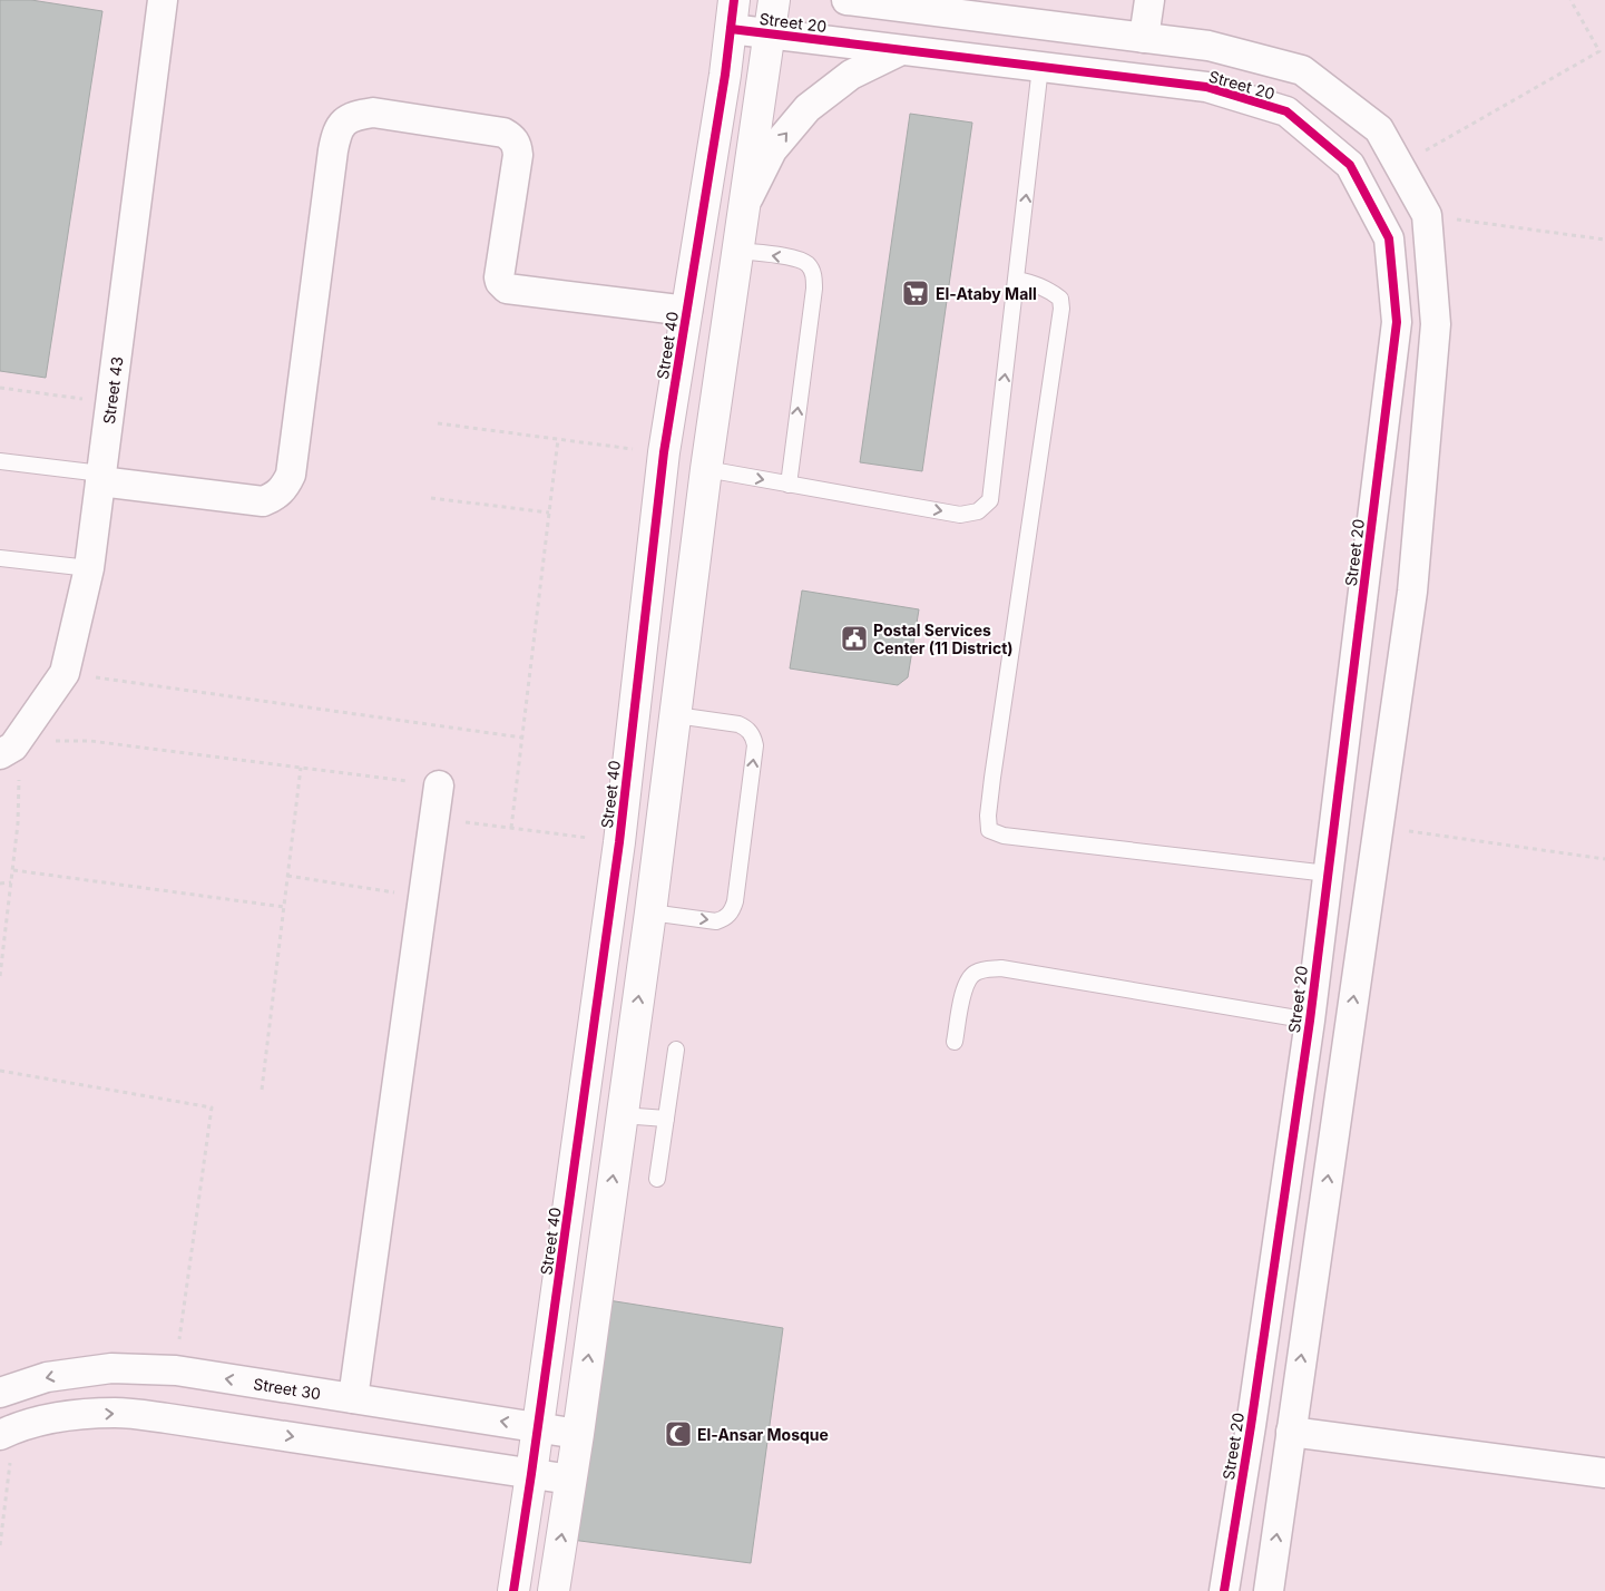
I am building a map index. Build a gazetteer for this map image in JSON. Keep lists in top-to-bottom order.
{
  "streets": {
    "street": [
      "Street 20",
      "Street 40",
      "Street 43",
      "Street 30"
    ]
  },
  "crossings": [
    ["Street 20", "Street 40"],
    ["Street 40", "Street 30"]
  ],
  "places": {
    "supermarket": ["El-Ataby Mall"],
    "public building": ["Postal Services Center (11 District)"],
    "mosque": ["El-Ansar Mosque"]
  }
}
